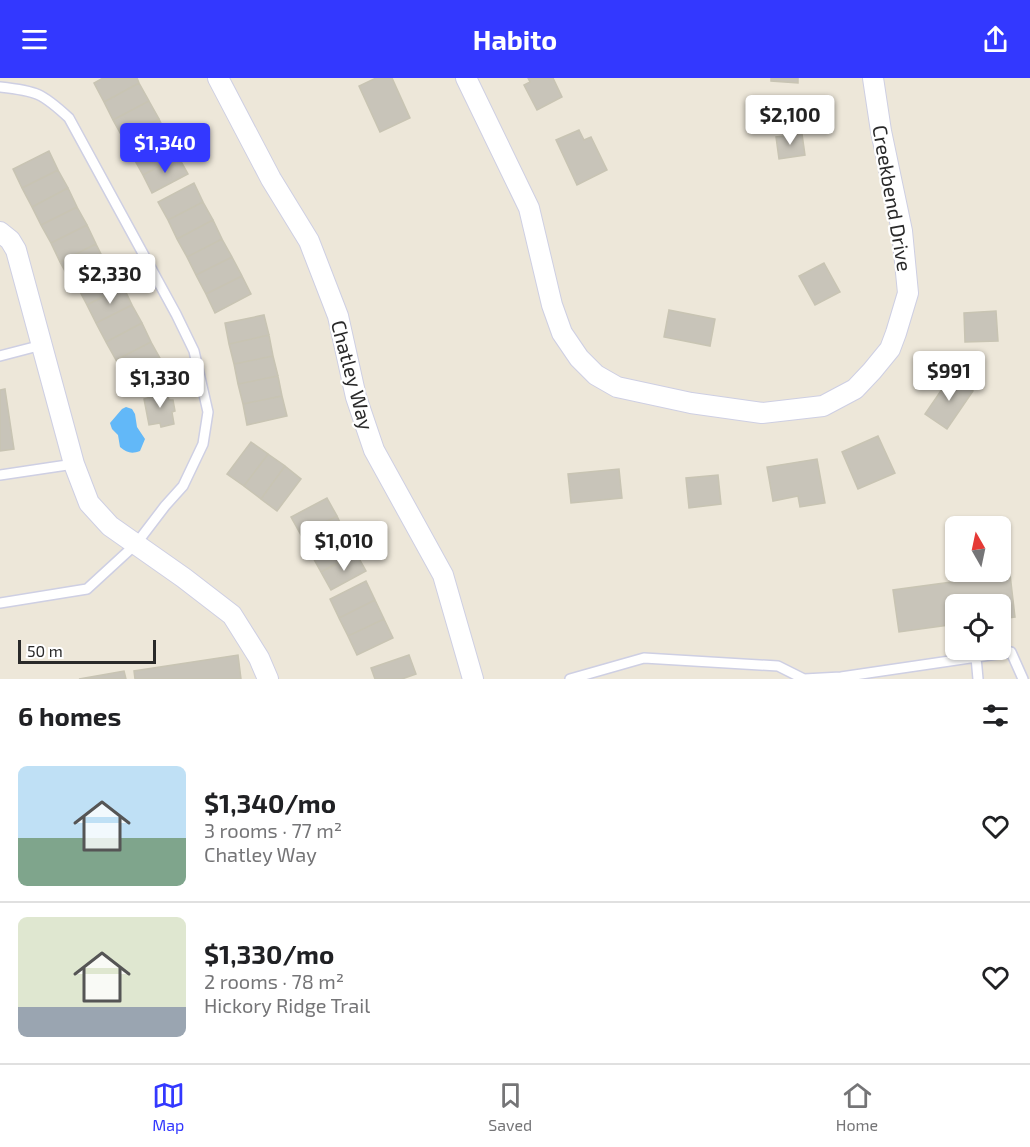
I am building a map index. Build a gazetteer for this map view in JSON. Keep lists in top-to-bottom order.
{
  "streets": {
    "street": ["Creekbend Drive", "Chatley Way"]
  },
  "scale_bar": "50 m",
  "north": "top",
  "page": {
    "header": "Habito",
    "price": [
      "$2,100",
      "$1,340",
      "$2,330",
      "$991",
      "$1,330",
      "$1,010"
    ],
    "scale": "50 m",
    "heading": "6 homes",
    "list": [
      {
        "name": "$1,340/mo",
        "note": "3 rooms · 77 m² · Chatley Way"
      },
      {
        "name": "$1,330/mo",
        "note": "2 rooms · 78 m² · Hickory Ridge Trail"
      }
    ],
    "tabs": ["Map", "Saved", "Home"]
  }
}
